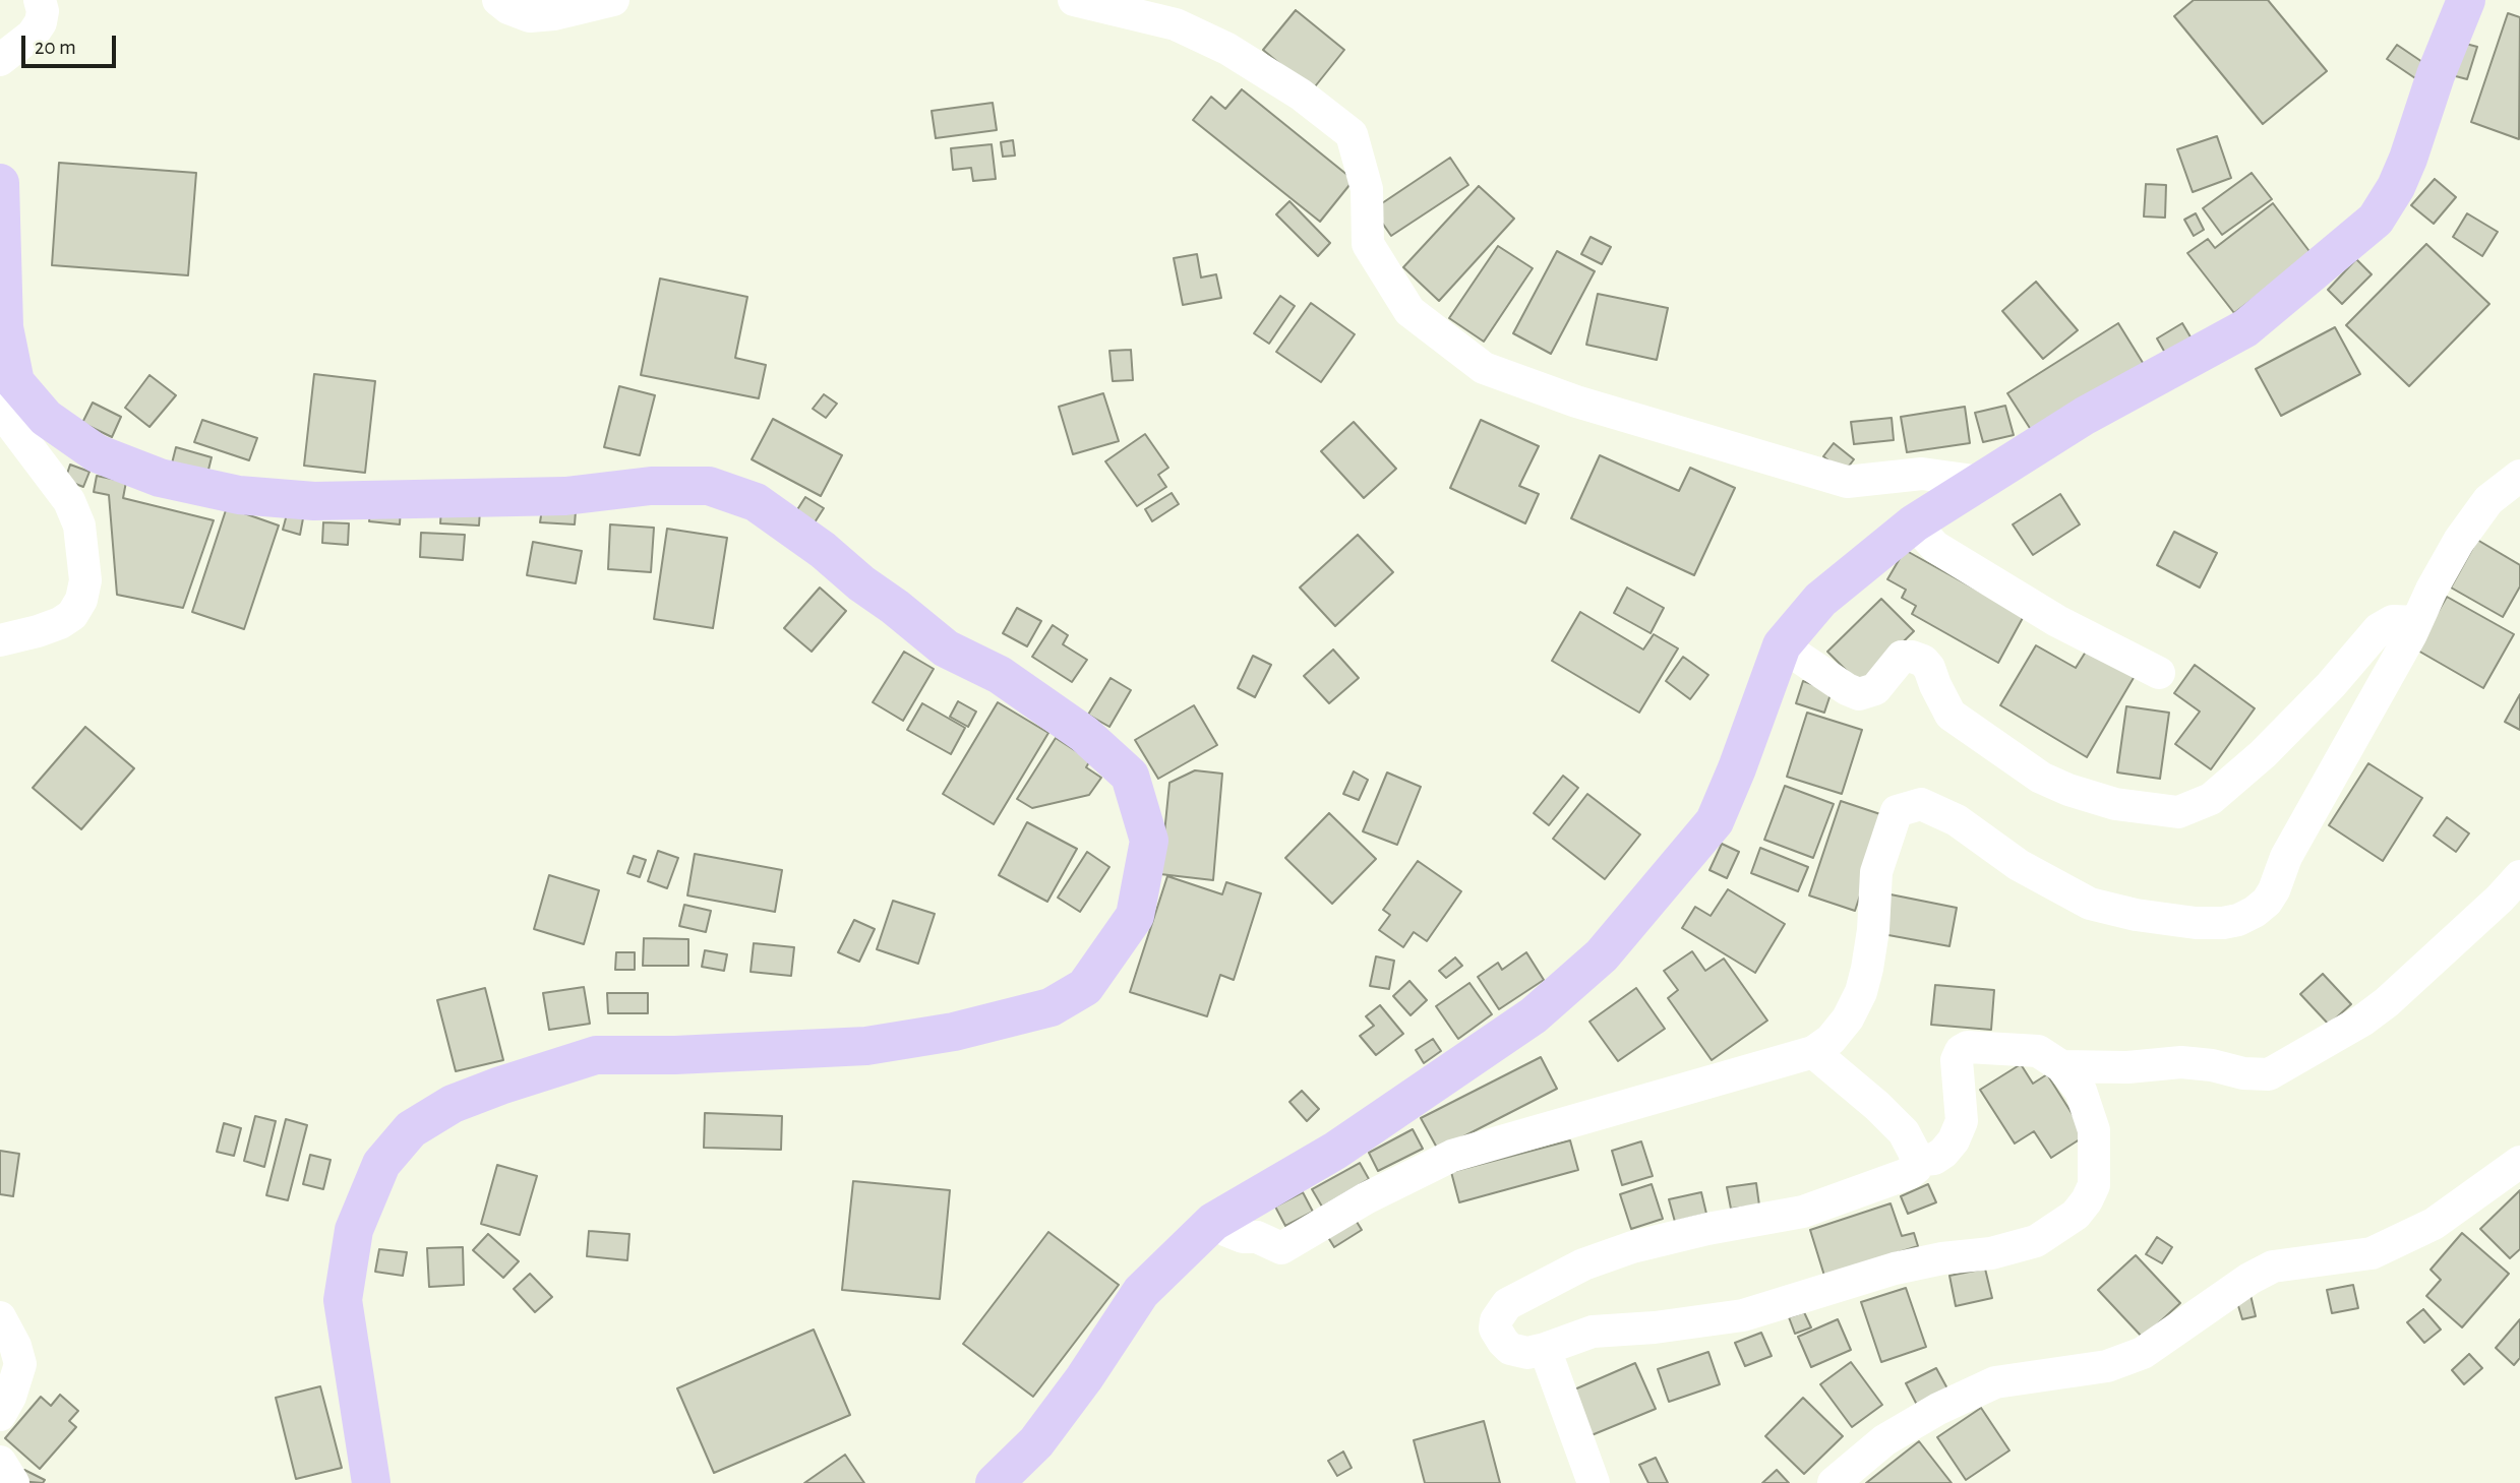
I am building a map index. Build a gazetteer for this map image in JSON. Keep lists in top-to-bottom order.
{
  "scale_bar": "20 m"
}
